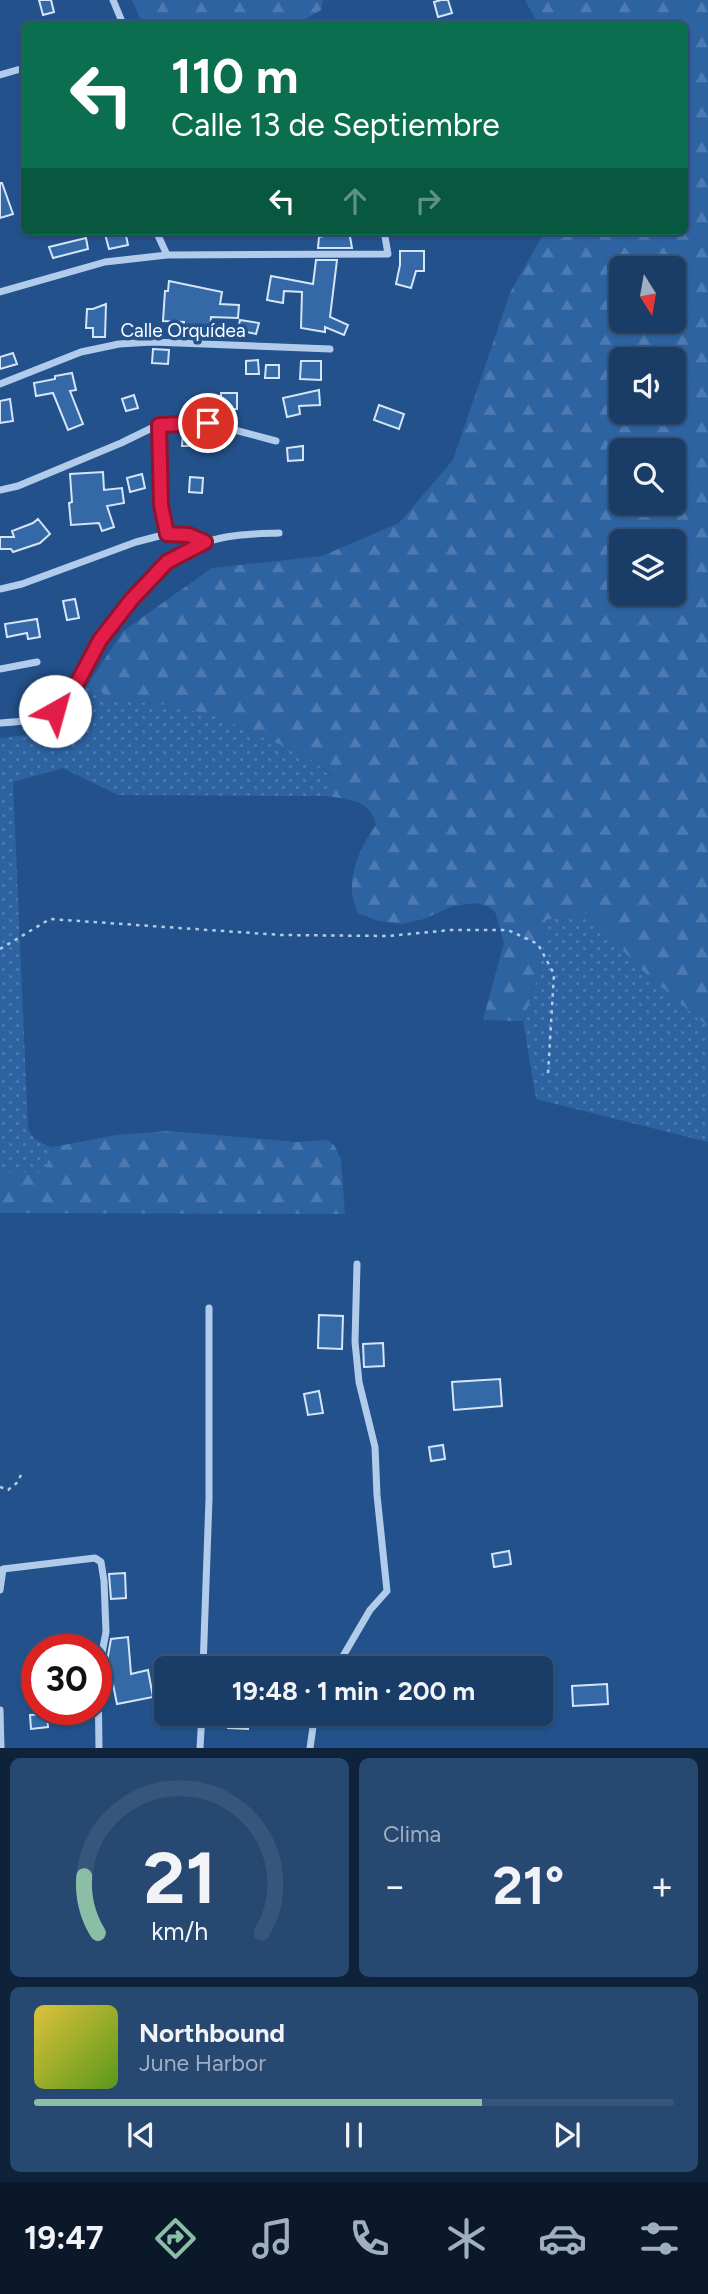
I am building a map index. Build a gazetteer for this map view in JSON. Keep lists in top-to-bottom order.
{
  "streets": {
    "street": ["Calle Orquídea"]
  },
  "north": "bottom",
  "page": {
    "turn": ["110 m", "Calle 13 de Septiembre"],
    "limit": "30",
    "trip": "19:48 · 1 min · 200 m",
    "tile": "Clima",
    "heat": ["−", "21°", "+"],
    "song": ["Northbound", "June Harbor"],
    "tabs": "19:47",
    "gauge": ["21", "km/h"]
  }
}
